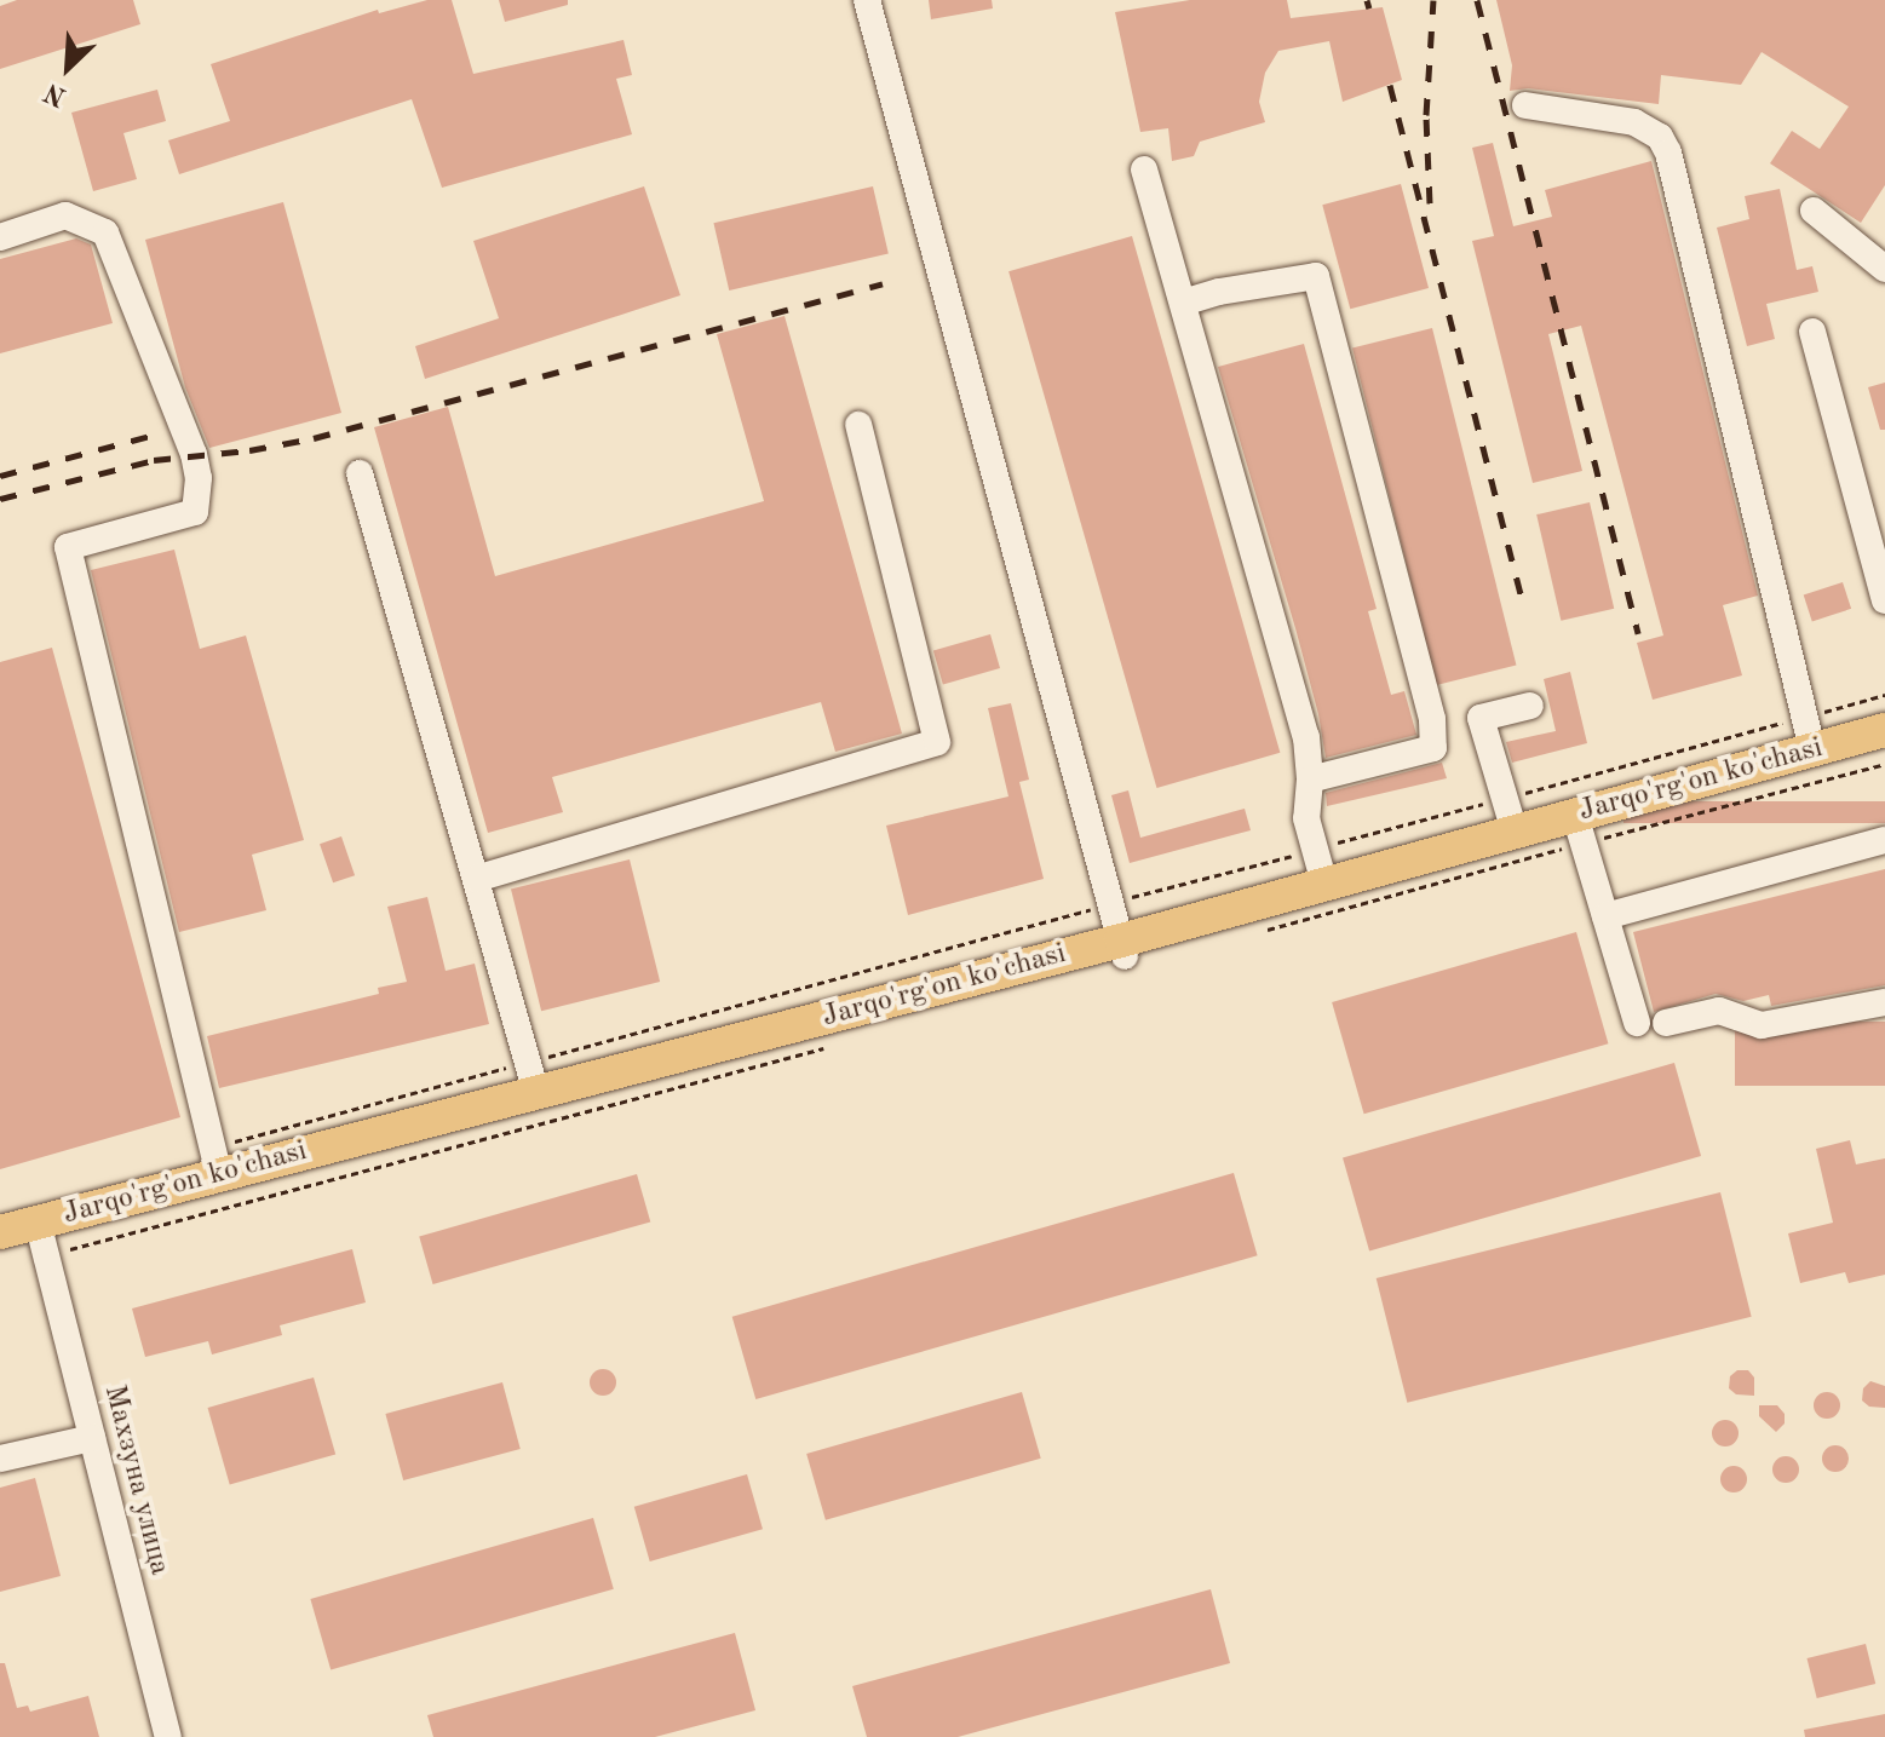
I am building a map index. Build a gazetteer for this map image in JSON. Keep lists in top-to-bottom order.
{
  "streets": {
    "main road": ["Jarqo'rg'on ko'chasi"],
    "street": ["Махзуна улица"]
  },
  "crossings": [
    ["Jarqo'rg'on ko'chasi", "Махзуна улица"]
  ],
  "north": "bottom left"
}
